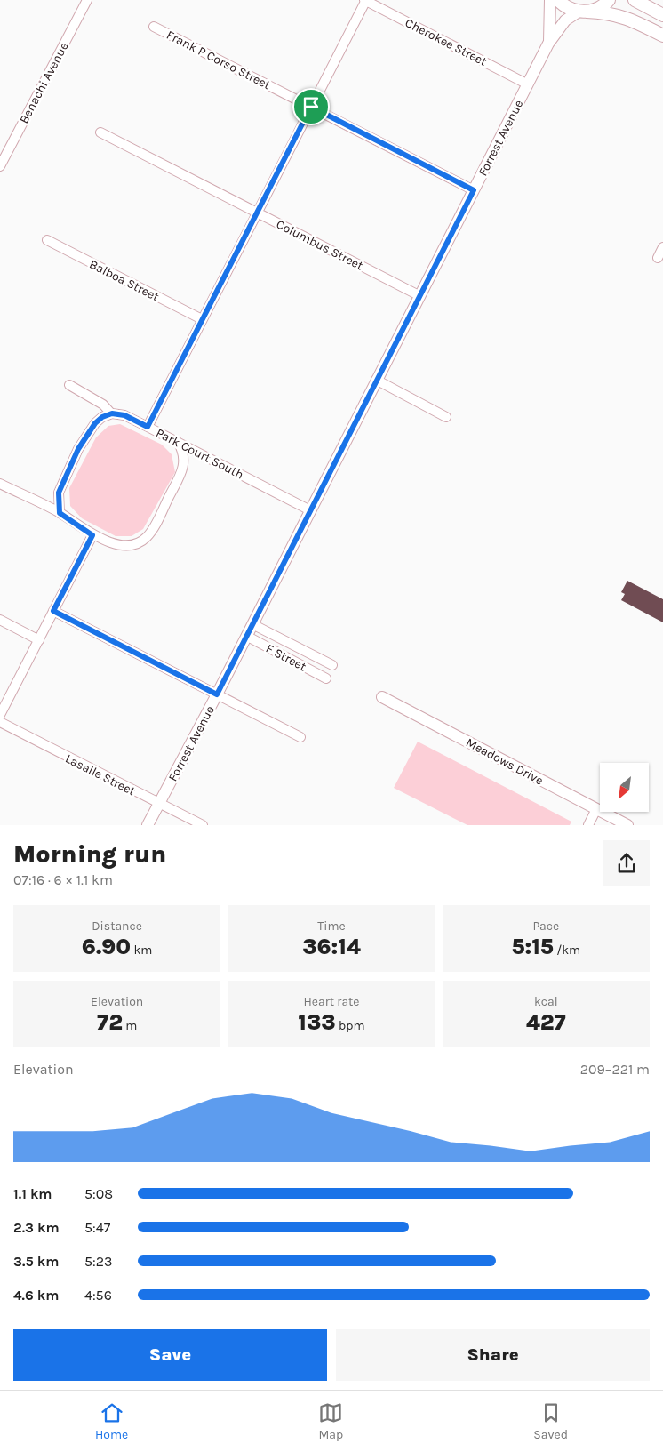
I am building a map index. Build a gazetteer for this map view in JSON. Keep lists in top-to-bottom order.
{
  "streets": {
    "street": [
      "Cherokee Street",
      "Frank P Corso Street",
      "Benachi Avenue",
      "Forrest Avenue",
      "Columbus Street",
      "Balboa Street",
      "Park Court South",
      "F Street",
      "Meadows Drive",
      "Lasalle Street"
    ]
  },
  "crossings": [
    ["Cherokee Street", "Forrest Avenue"],
    ["Frank P Corso Street", "Forrest Avenue"],
    ["Forrest Avenue", "Columbus Street"],
    ["Forrest Avenue", "Park Court South"],
    ["Forrest Avenue", "F Street"],
    ["Forrest Avenue", "Lasalle Street"]
  ],
  "north": "bottom left",
  "page": {
    "heading": ["Morning run", "07:16 · 6 × 1.1 km"],
    "stats": [
      ["Distance", "6.90 km"],
      ["Time", "36:14"],
      ["Pace", "5:15 /km"],
      ["Elevation", "72 m"],
      ["Heart rate", "133 bpm"],
      ["kcal", "427"]
    ],
    "chart": ["Elevation", "209–221 m"],
    "list": [
      {
        "name": "1.1 km",
        "note": "5:08"
      },
      {
        "name": "2.3 km",
        "note": "5:47"
      },
      {
        "name": "3.5 km",
        "note": "5:23"
      },
      {
        "name": "4.6 km",
        "note": "4:56"
      }
    ],
    "buttons": ["Save", "Share"],
    "tabs": ["Home", "Map", "Saved"]
  }
}
